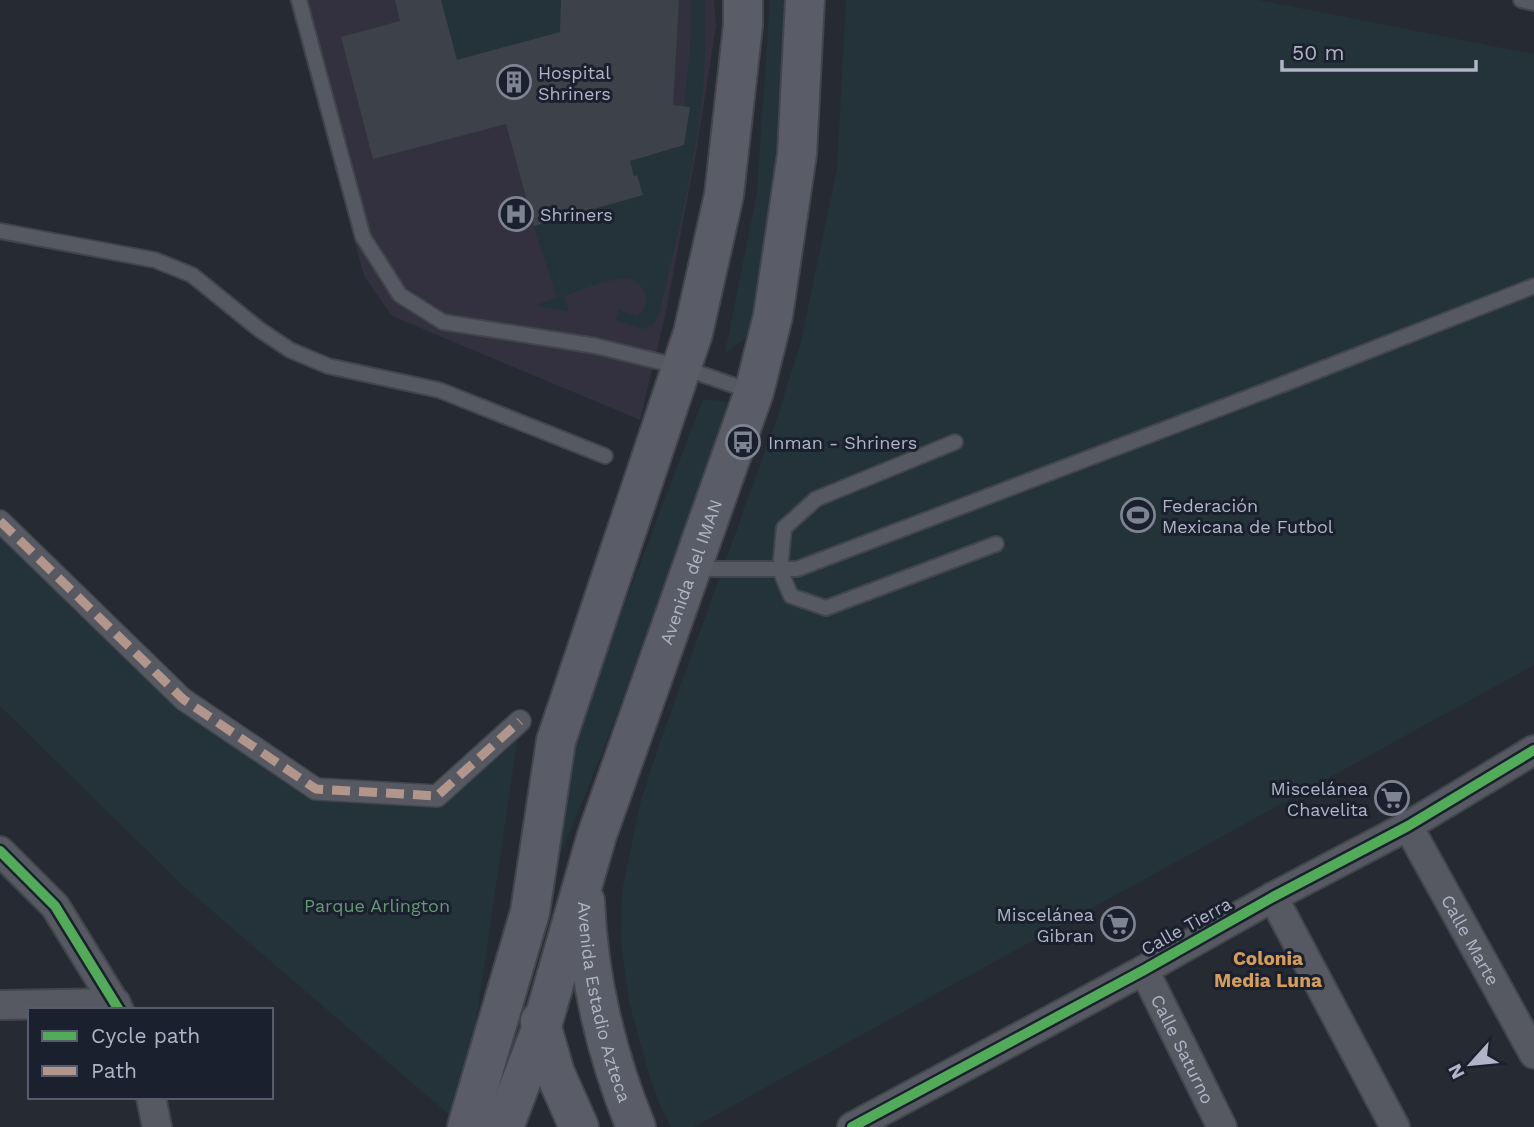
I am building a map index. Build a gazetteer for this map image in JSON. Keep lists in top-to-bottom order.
{
  "streets": {
    "main road": ["Avenida del IMAN", "Avenida Estadio Azteca"],
    "street": ["Calle Tierra", "Calle Marte", "Calle Saturno"]
  },
  "crossings": [
    ["Avenida del IMAN", "Avenida Estadio Azteca"],
    ["Calle Tierra", "Calle Marte"],
    ["Calle Tierra", "Calle Saturno"]
  ],
  "districts": ["Colonia Media Luna"],
  "parks": ["Parque Arlington"],
  "places": {
    "building": ["Hospital Shriners"],
    "hospital": ["Shriners"],
    "bus stop": ["Inman - Shriners"],
    "sports": ["Federación Mexicana de Futbol"],
    "supermarket": ["Miscelánea Chavelita", "Miscelánea Gibran"]
  },
  "legend": ["Cycle path", "Path"],
  "scale_bar": "50 m",
  "north": "bottom left"
}
